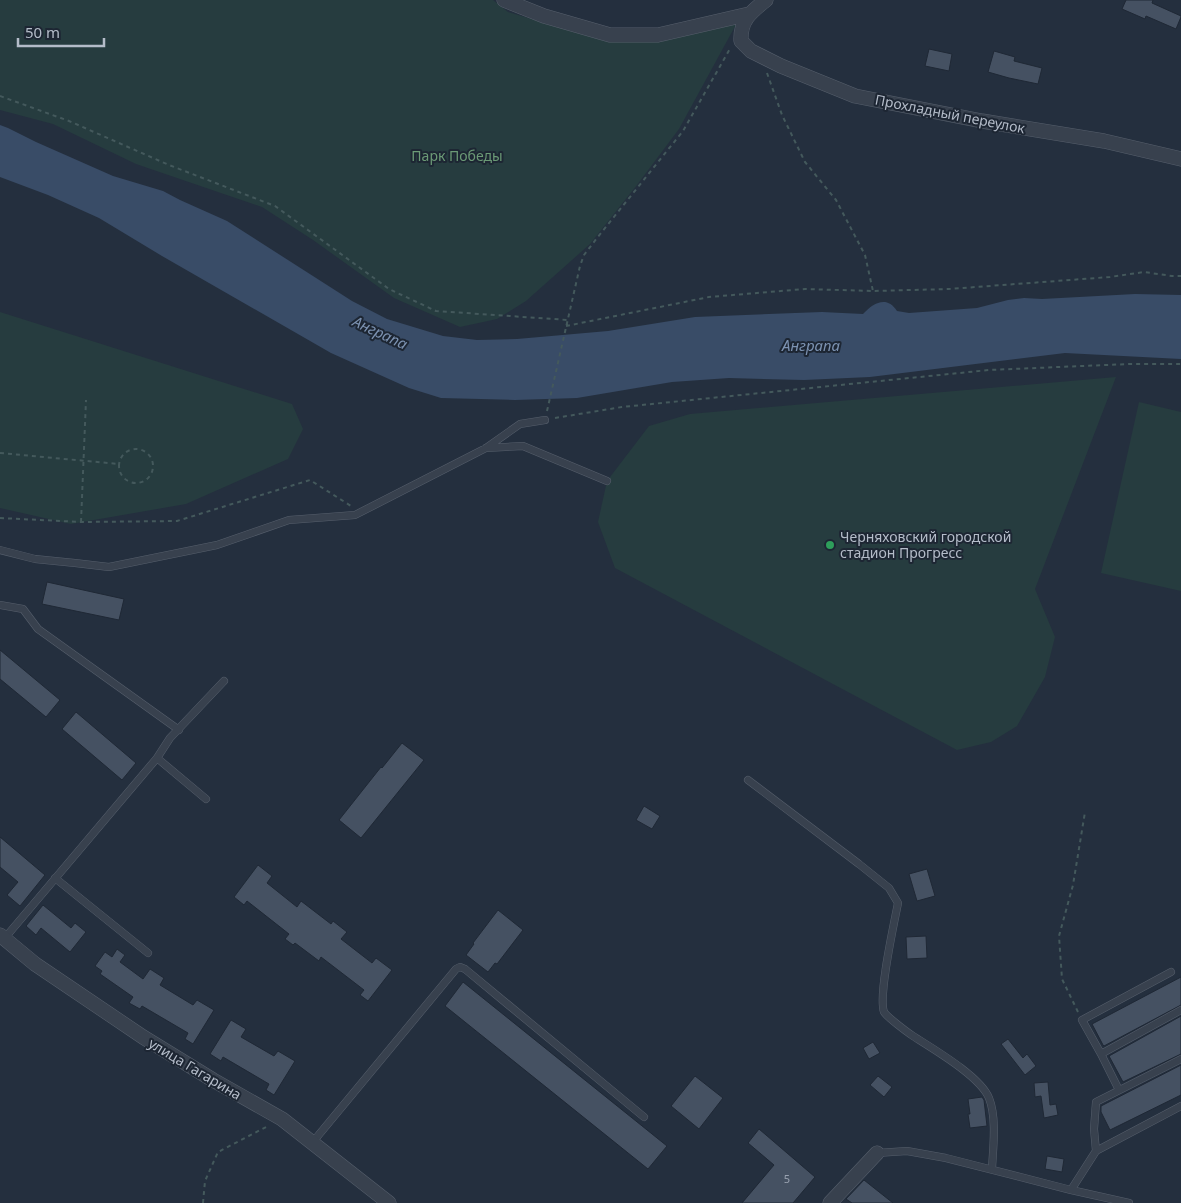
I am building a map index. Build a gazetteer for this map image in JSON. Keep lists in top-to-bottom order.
{
  "streets": {
    "street": ["Прохладный переулок", "улица Гагарина"]
  },
  "water": ["Анграпа"],
  "parks": ["Парк Победы"],
  "places": ["Черняховский городской стадион Прогресс"],
  "house_numbers": ["5"],
  "scale_bar": "50 m"
}
